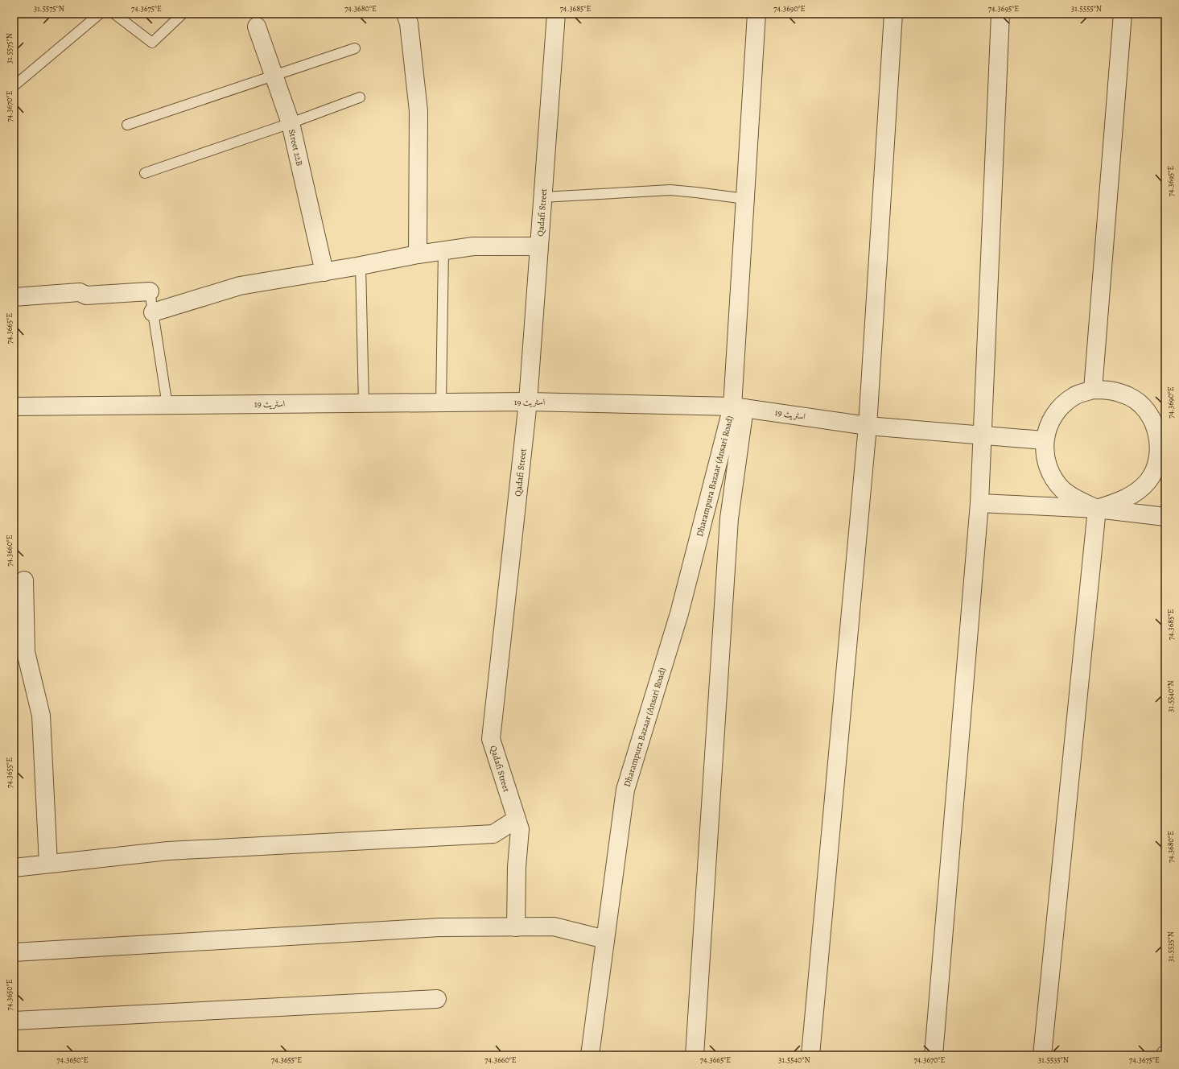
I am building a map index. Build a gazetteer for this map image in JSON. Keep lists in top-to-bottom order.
{
  "streets": {
    "street": [
      "Street 22B",
      "Qadafi Street",
      "اسٹریٹ 19",
      "Dharampura Bazaar (Ansari Road)"
    ]
  },
  "crossings": [
    ["Qadafi Street", "اسٹریٹ 19"],
    ["اسٹریٹ 19", "Dharampura Bazaar (Ansari Road)"]
  ],
  "coordinates": [
    "31.5575°N",
    "74.3675°E",
    "74.3680°E",
    "74.3685°E",
    "74.3690°E",
    "74.3695°E",
    "31.5555°N",
    "74.3670°E",
    "74.3665°E",
    "74.3660°E",
    "31.5540°N",
    "74.3655°E",
    "31.5535°N",
    "74.3650°E"
  ]
}
